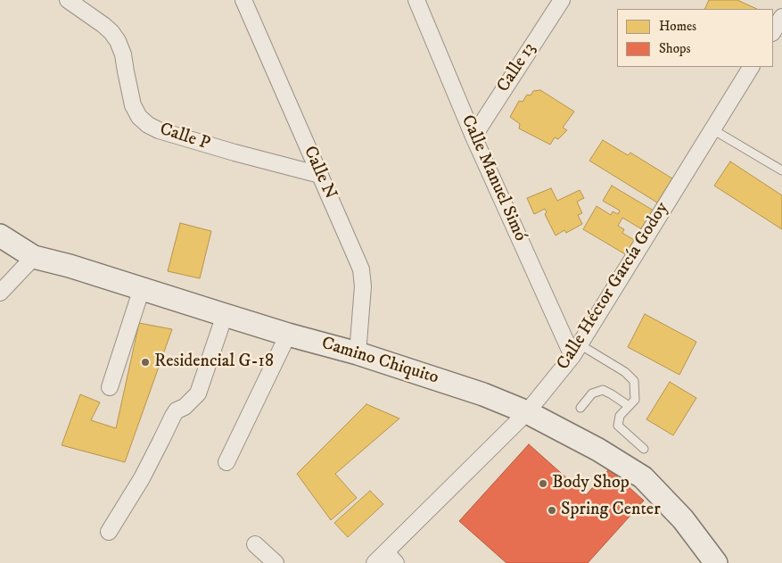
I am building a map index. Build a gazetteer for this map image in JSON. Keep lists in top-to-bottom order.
{
  "streets": {
    "main road": ["Camino Chiquito"],
    "street": [
      "Calle 13",
      "Calle P",
      "Calle N",
      "Calle Manuel Simó",
      "Calle Héctor García Godoy"
    ]
  },
  "crossings": [
    ["Calle 13", "Calle Manuel Simó"],
    ["Calle P", "Calle N"],
    ["Calle N", "Camino Chiquito"],
    ["Calle Manuel Simó", "Calle Héctor García Godoy"],
    ["Calle Héctor García Godoy", "Camino Chiquito"]
  ],
  "places": ["Residencial G-18", "Body Shop", "Spring Center"],
  "legend": ["Homes", "Shops"]
}
